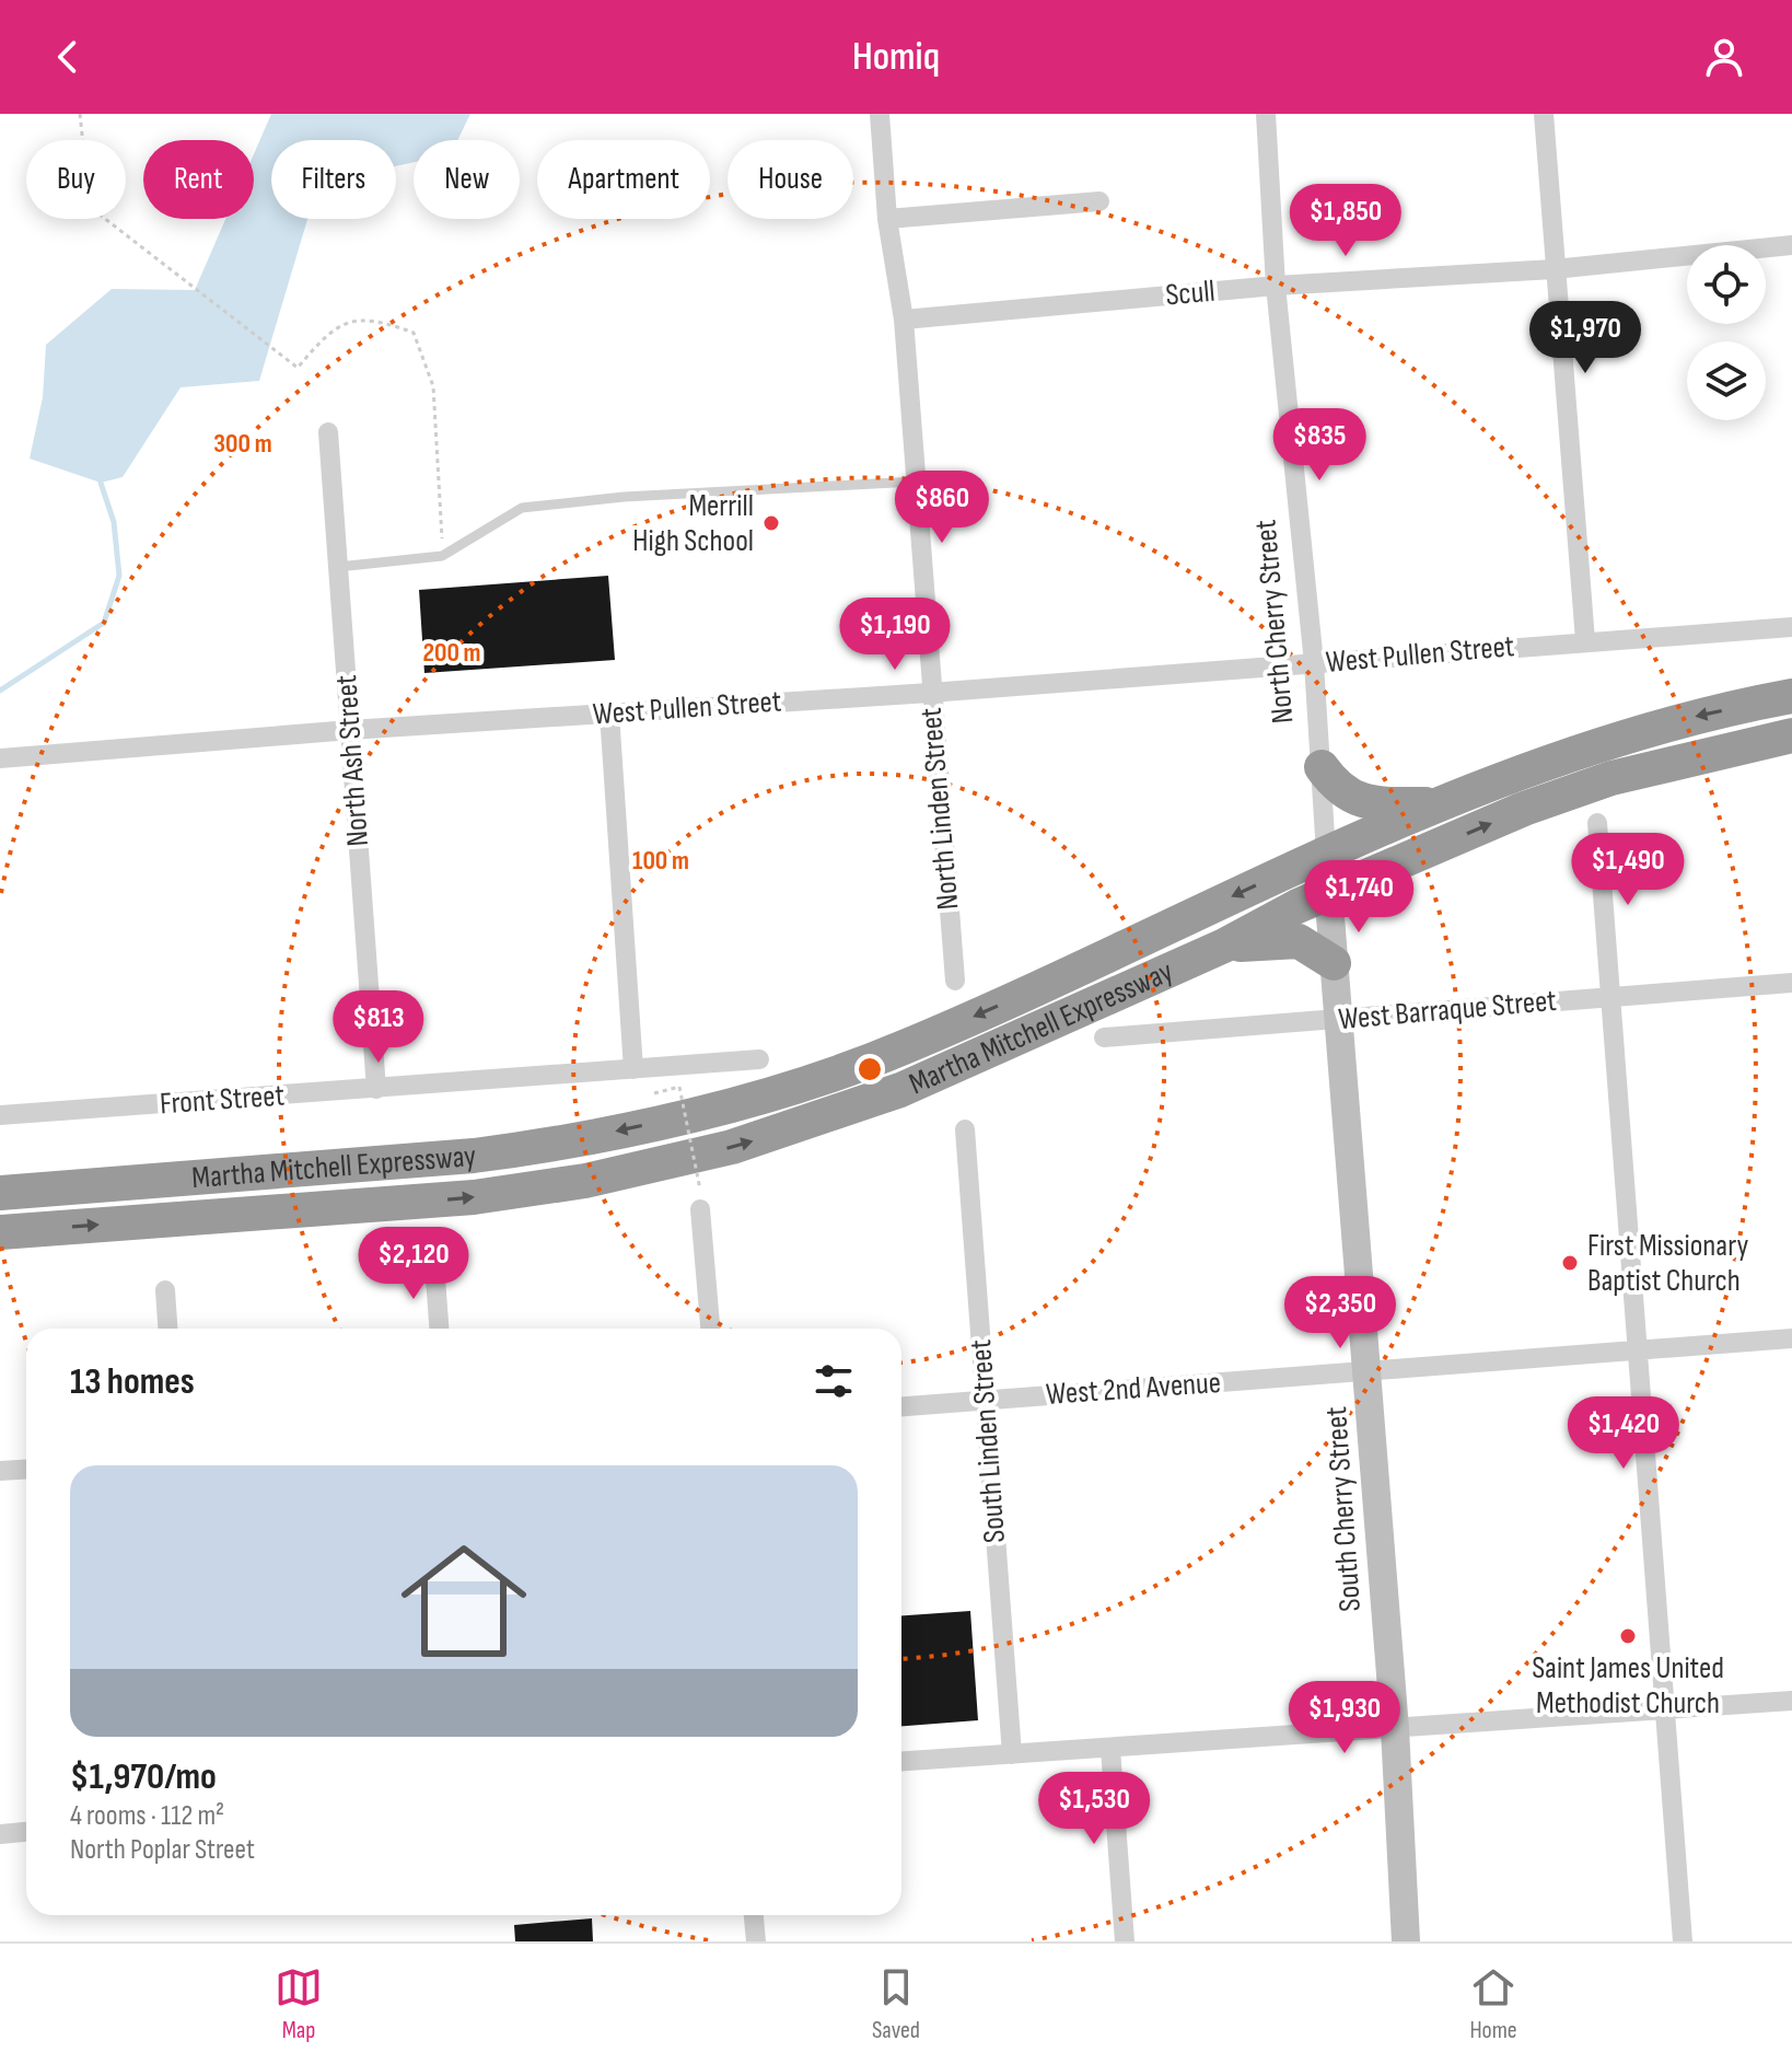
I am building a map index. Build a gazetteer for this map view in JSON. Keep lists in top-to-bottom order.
{
  "streets": {
    "highway": ["Martha Mitchell Expressway"],
    "main road": ["North Cherry Street", "South Cherry Street"],
    "street": [
      "Scull",
      "West Pullen Street",
      "North Ash Street",
      "North Linden Street",
      "West Barraque Street",
      "Front Street",
      "West 2nd Avenue",
      "South Linden Street"
    ]
  },
  "crossings": [
    ["Scull", "North Cherry Street"],
    ["Scull", "North Linden Street"],
    ["North Cherry Street", "West Pullen Street"],
    ["North Cherry Street", "West Barraque Street"],
    ["North Cherry Street", "Martha Mitchell Expressway"],
    ["North Cherry Street", "South Cherry Street"],
    ["West Pullen Street", "North Ash Street"],
    ["West Pullen Street", "North Linden Street"],
    ["North Ash Street", "Front Street"],
    ["West Barraque Street", "South Cherry Street"],
    ["West 2nd Avenue", "South Linden Street"],
    ["West 2nd Avenue", "South Cherry Street"]
  ],
  "places": ["Merrill High School", "First Missionary Baptist Church", "Saint James United Methodist Church"],
  "page": {
    "header": "Homiq",
    "chip": [
      "Buy",
      "Rent",
      "Filters",
      "New",
      "Apartment",
      "House"
    ],
    "price": [
      "$1,850",
      "$1,970",
      "$835",
      "$860",
      "$1,190",
      "$1,490",
      "$1,740",
      "$813",
      "$2,120",
      "$2,350",
      "$1,420",
      "$1,930",
      "$1,530"
    ],
    "heading": "13 homes",
    "list": [
      {
        "name": "$1,970/mo",
        "note": "4 rooms · 112 m² · North Poplar Street"
      }
    ],
    "tabs": ["Map", "Saved", "Home"]
  },
  "rings": ["300 m", "200 m", "100 m"]
}
